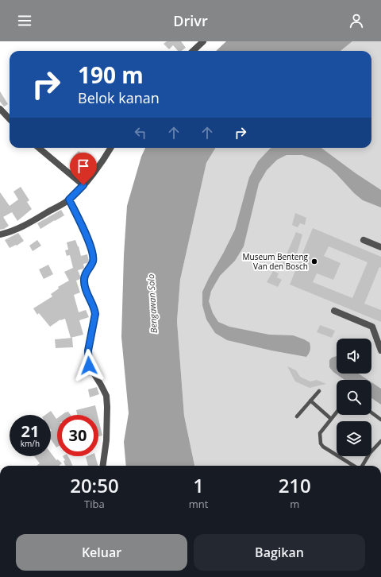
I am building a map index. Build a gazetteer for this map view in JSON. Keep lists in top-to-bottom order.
{
  "water": ["Bengawan Solo"],
  "places": ["Museum Benteng Van den Bosch"],
  "page": {
    "header": "Drivr",
    "turn": ["190 m", "Belok kanan"],
    "speed": "21 km/h",
    "limit": "30",
    "eta": [
      "20:50",
      "Tiba",
      "1",
      "mnt",
      "210",
      "m"
    ],
    "buttons": ["Keluar", "Bagikan"]
  }
}
